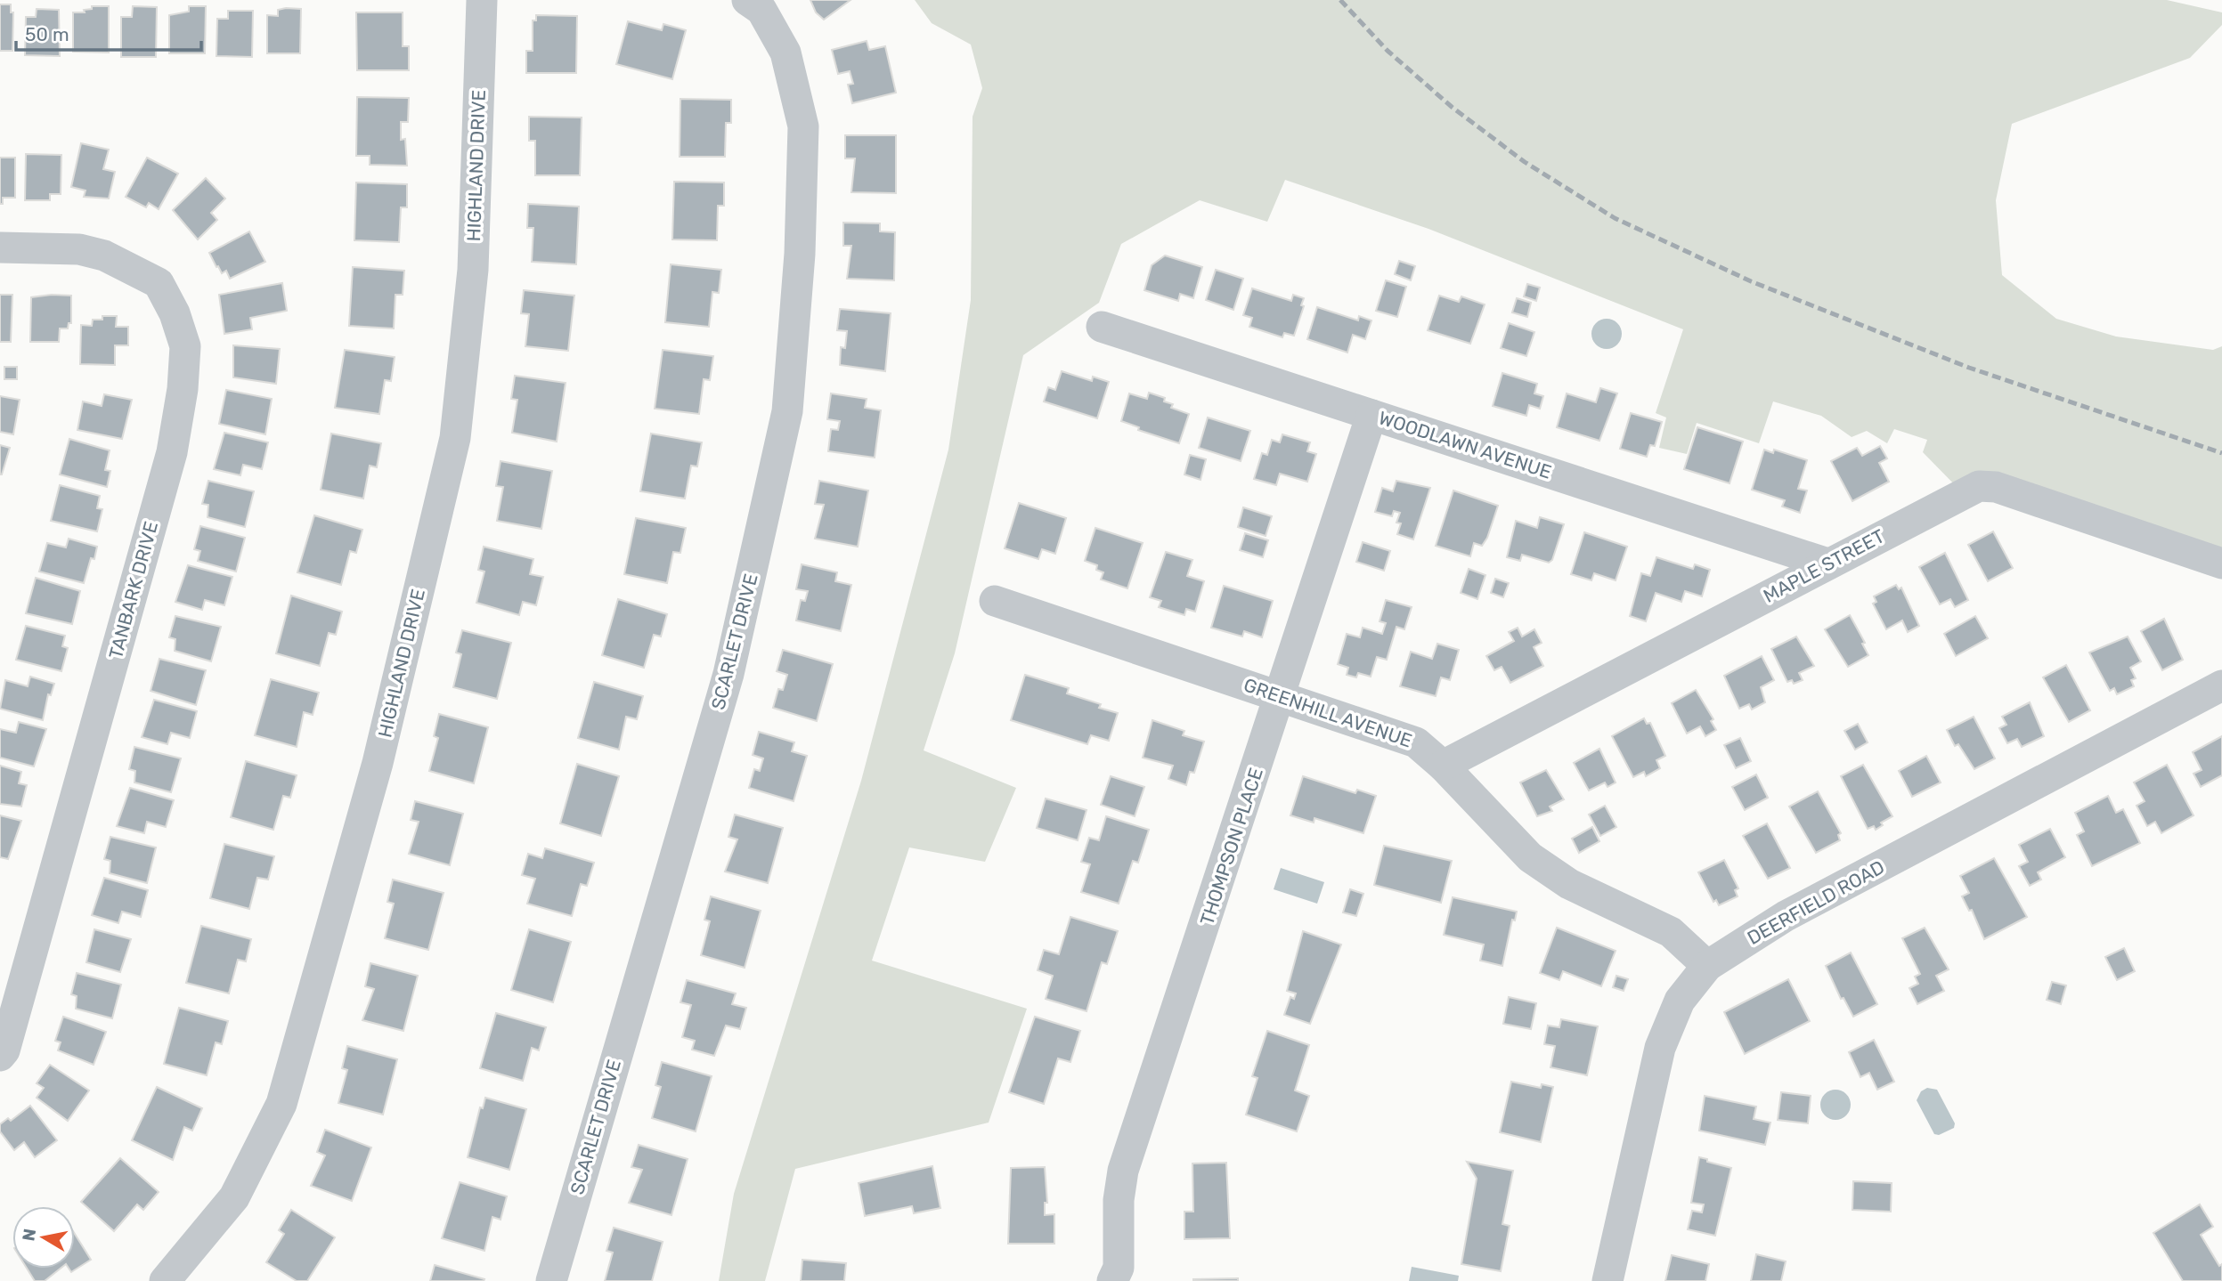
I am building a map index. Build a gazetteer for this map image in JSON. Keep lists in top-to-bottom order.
{
  "streets": {
    "street": [
      "HIGHLAND DRIVE",
      "WOODLAWN AVENUE",
      "MAPLE STREET",
      "TANBARK DRIVE",
      "SCARLET DRIVE",
      "GREENHILL AVENUE",
      "THOMPSON PLACE",
      "DEERFIELD ROAD"
    ]
  },
  "crossings": [
    ["WOODLAWN AVENUE", "MAPLE STREET"],
    ["WOODLAWN AVENUE", "THOMPSON PLACE"],
    ["MAPLE STREET", "GREENHILL AVENUE"],
    ["GREENHILL AVENUE", "THOMPSON PLACE"],
    ["GREENHILL AVENUE", "DEERFIELD ROAD"]
  ],
  "scale_bar": "50 m",
  "north": "left"
}
